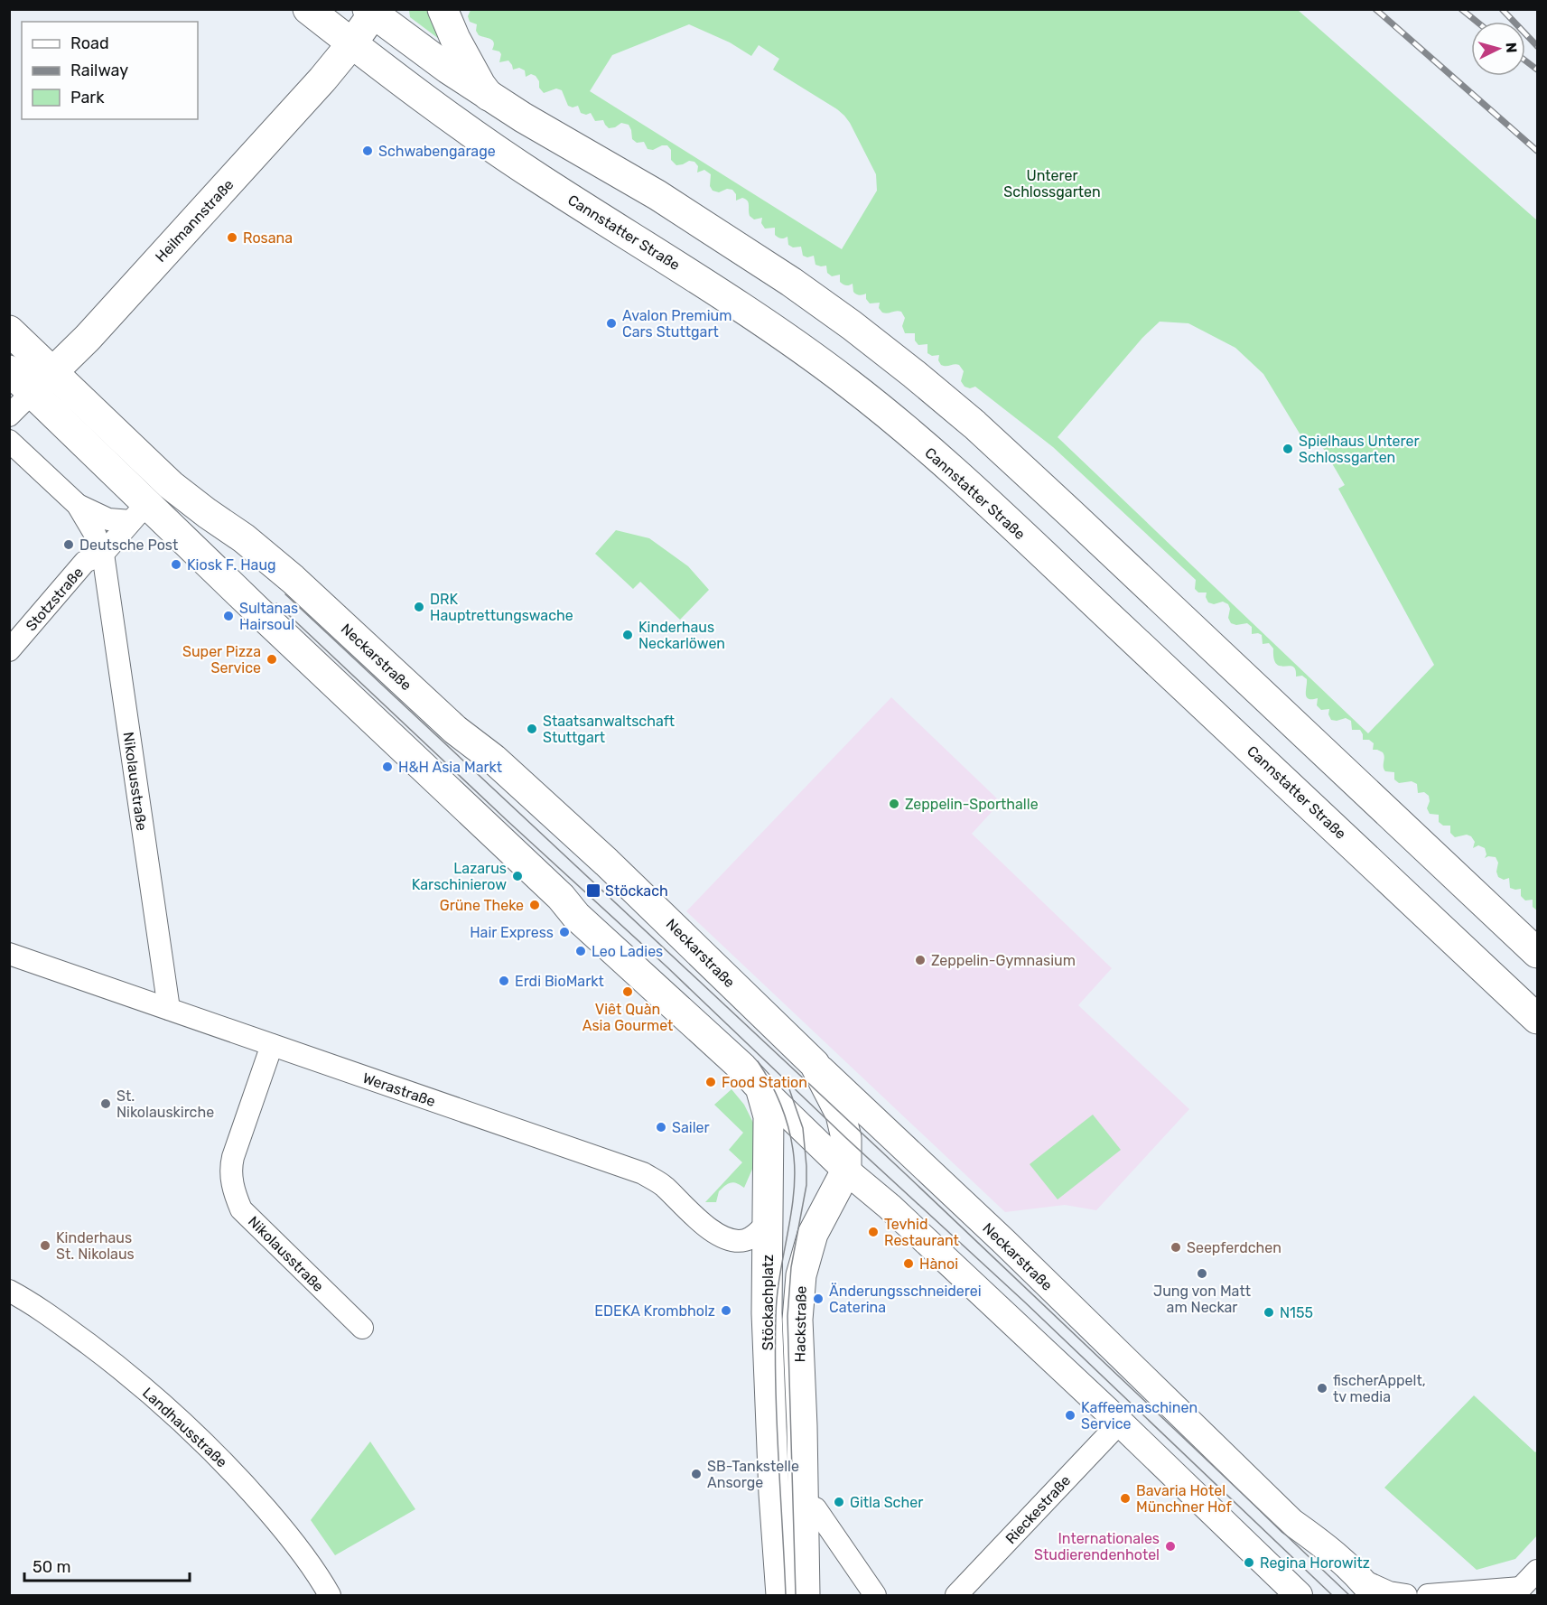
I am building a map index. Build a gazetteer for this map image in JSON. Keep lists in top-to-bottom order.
{
  "streets": {
    "main road": [
      "Heilmannstraße",
      "Cannstatter Straße",
      "Neckarstraße",
      "Stöckachplatz",
      "Hackstraße"
    ],
    "street": [
      "Stotzstraße",
      "Nikolausstraße",
      "Werastraße",
      "Landhausstraße",
      "Rieckestraße"
    ]
  },
  "crossings": [
    ["Heilmannstraße", "Cannstatter Straße"],
    ["Heilmannstraße", "Neckarstraße"],
    ["Stotzstraße", "Nikolausstraße"],
    ["Neckarstraße", "Hackstraße"],
    ["Nikolausstraße", "Werastraße"],
    ["Werastraße", "Stöckachplatz"]
  ],
  "parks": ["Unterer Schlossgarten"],
  "places": {
    "other": [
      "Schwabengarage",
      "Rosana",
      "Avalon Premium Cars Stuttgart",
      "Spielhaus Unterer Schlossgarten",
      "Deutsche Post",
      "Kiosk F. Haug",
      "DRK Hauptrettungswache",
      "Sultanas Hairsoul",
      "Kinderhaus Neckarlöwen",
      "Super Pizza Service",
      "Staatsanwaltschaft Stuttgart",
      "H&H Asia Markt",
      "Zeppelin-Sporthalle",
      "Lazarus Karschinierow",
      "Grüne Theke",
      "Hair Express",
      "Leo Ladies",
      "Zeppelin-Gymnasium",
      "Erdi BioMarkt",
      "Viêt Quàn Asia Gourmet",
      "Food Station",
      "St. Nikolauskirche",
      "Sailer",
      "Tevhid Restaurant",
      "Kinderhaus St. Nikolaus",
      "Seepferdchen",
      "Hànoi",
      "Jung von Matt am Neckar",
      "Änderungsschneiderei Caterina",
      "EDEKA Krombholz",
      "N155",
      "fischerAppelt, tv media",
      "Kaffeemaschinen Service",
      "SB-Tankstelle Ansorge",
      "Bavaria Hotel Münchner Hof",
      "Gitla Scher",
      "Internationales Studierendenhotel",
      "Regina Horowitz"
    ],
    "transit": ["Stöckach"]
  },
  "legend": ["Road", "Railway", "Park"],
  "scale_bar": "50 m",
  "north": "right"
}
